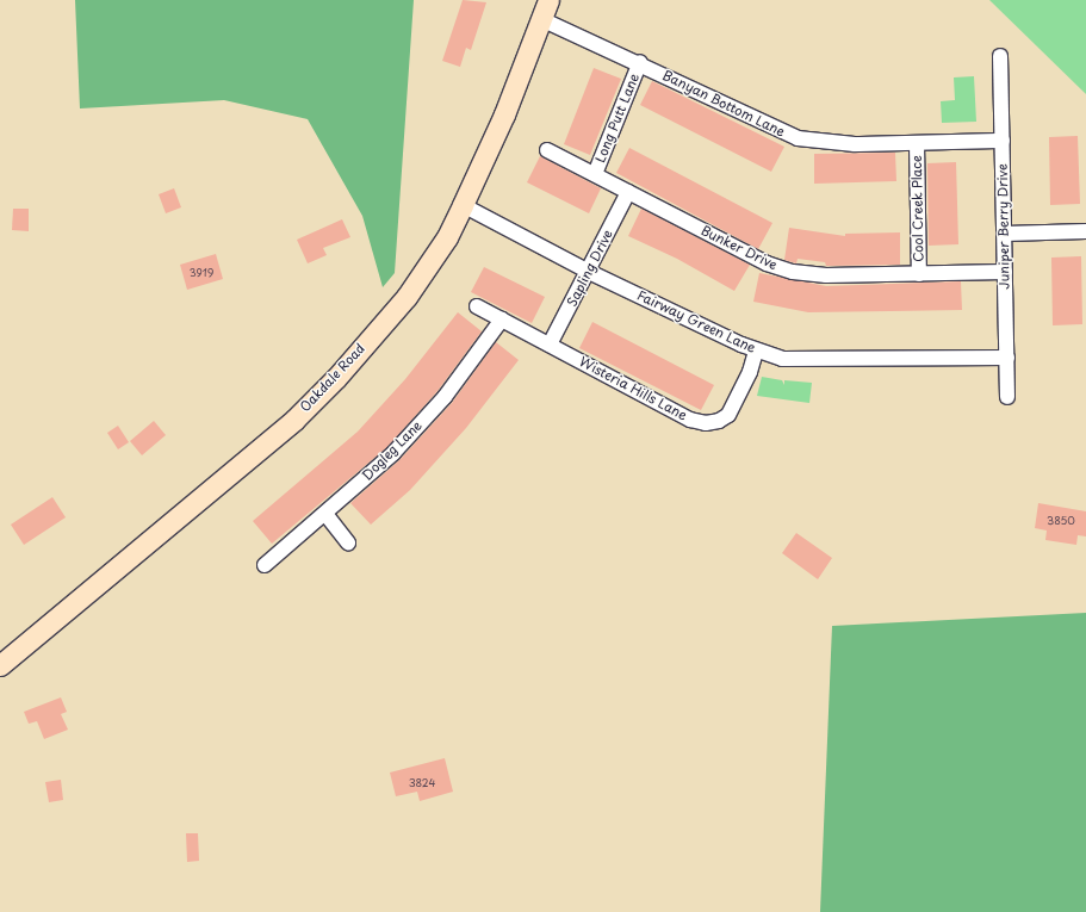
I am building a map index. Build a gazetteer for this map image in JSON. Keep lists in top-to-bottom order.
{
  "streets": {
    "main road": ["Oakdale Road"],
    "street": [
      "Banyan Bottom Lane",
      "Long Putt Lane",
      "Cool Creek Place",
      "Juniper Berry Drive",
      "Bunker Drive",
      "Sapling Drive",
      "Fairway Green Lane",
      "Wisteria Hills Lane",
      "Dogleg Lane"
    ]
  },
  "crossings": [
    ["Banyan Bottom Lane", "Long Putt Lane"],
    ["Banyan Bottom Lane", "Cool Creek Place"],
    ["Banyan Bottom Lane", "Juniper Berry Drive"],
    ["Banyan Bottom Lane", "Oakdale Road"],
    ["Long Putt Lane", "Bunker Drive"],
    ["Cool Creek Place", "Bunker Drive"],
    ["Juniper Berry Drive", "Bunker Drive"],
    ["Juniper Berry Drive", "Fairway Green Lane"],
    ["Bunker Drive", "Sapling Drive"],
    ["Sapling Drive", "Fairway Green Lane"],
    ["Sapling Drive", "Wisteria Hills Lane"],
    ["Fairway Green Lane", "Oakdale Road"],
    ["Fairway Green Lane", "Wisteria Hills Lane"],
    ["Wisteria Hills Lane", "Dogleg Lane"]
  ],
  "house_numbers": ["3919", "3850", "3824"]
}
